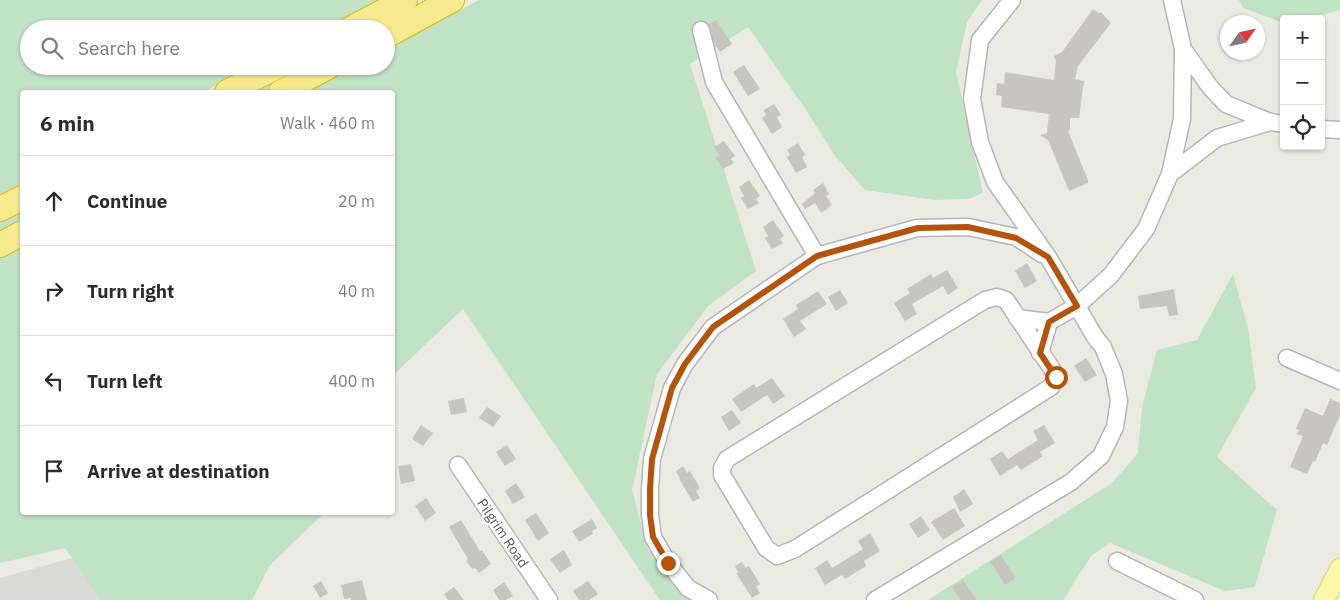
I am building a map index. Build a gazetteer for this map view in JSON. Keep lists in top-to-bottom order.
{
  "streets": {
    "street": ["Pilgrim Road"]
  },
  "north": "top right",
  "page": {
    "map_buttons": ["+", "−"],
    "search": "Search here",
    "heading": ["6 min", "Walk · 460 m"],
    "list": [
      ["Continue", "20 m"],
      ["Turn right", "40 m"],
      ["Turn left", "400 m"],
      "Arrive at destination"
    ]
  }
}
